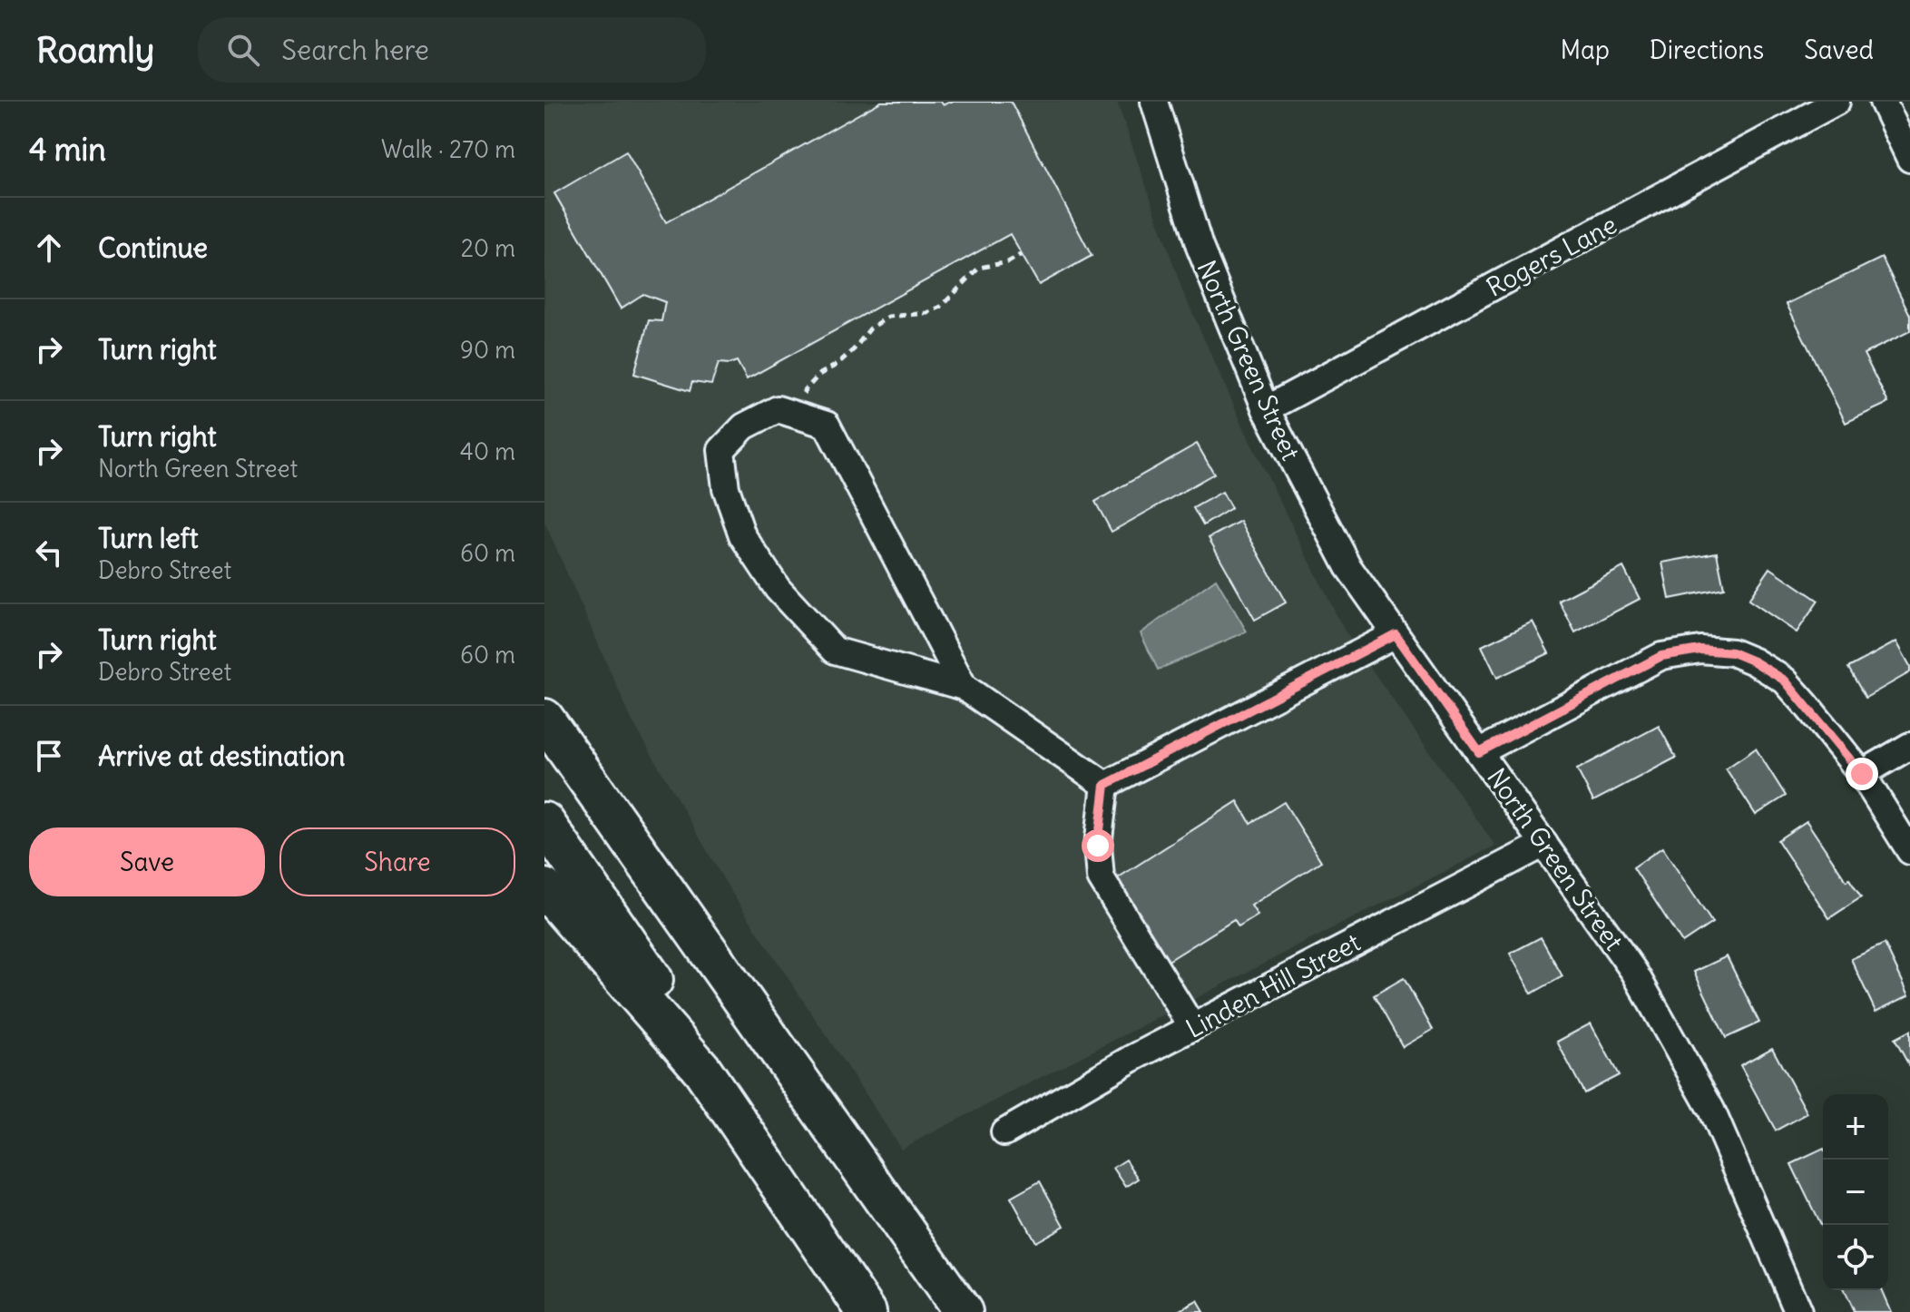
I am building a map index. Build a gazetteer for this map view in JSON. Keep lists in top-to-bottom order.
{
  "streets": {
    "street": ["Rogers Lane", "North Green Street", "Linden Hill Street"]
  },
  "crossings": [
    ["Rogers Lane", "North Green Street"],
    ["North Green Street", "Linden Hill Street"]
  ],
  "page": {
    "header": "Roamly",
    "search": "Search here",
    "nav": ["Map", "Directions", "Saved"],
    "heading": ["4 min", "Walk · 270 m"],
    "list": [
      ["Continue", "20 m"],
      ["Turn right", "90 m"],
      ["Turn right", "North Green Street", "40 m"],
      ["Turn left", "Debro Street", "60 m"],
      ["Turn right", "Debro Street", "60 m"],
      "Arrive at destination"
    ],
    "buttons": ["Save", "Share"],
    "map_buttons": ["+", "−"]
  }
}
